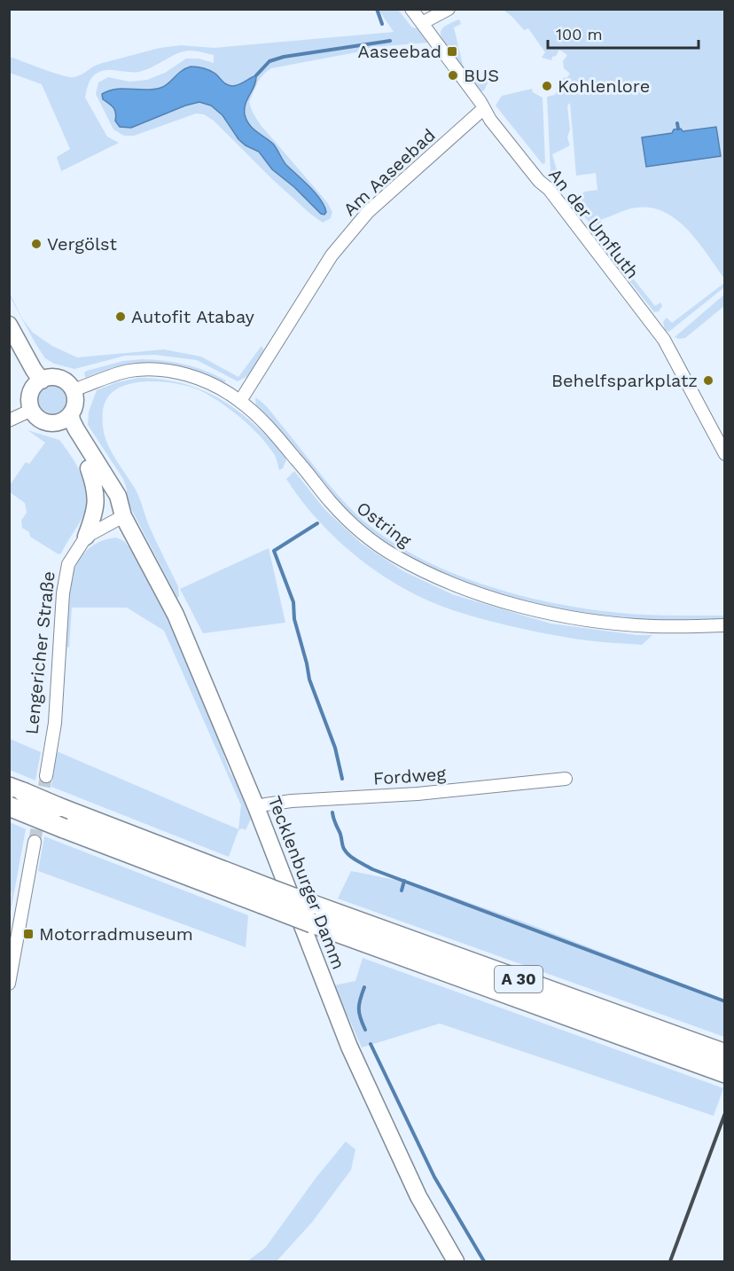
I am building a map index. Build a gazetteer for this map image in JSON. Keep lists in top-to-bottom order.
{
  "streets": {
    "highway": ["A 30"],
    "main road": ["Lengericher Straße", "Tecklenburger Damm"],
    "street": [
      "Am Aaseebad",
      "An der Umfluth",
      "Ostring",
      "Fordweg"
    ]
  },
  "crossings": [
    ["Am Aaseebad", "An der Umfluth"],
    ["Am Aaseebad", "Ostring"],
    ["Ostring", "Tecklenburger Damm"],
    ["Lengericher Straße", "Tecklenburger Damm"],
    ["Fordweg", "Tecklenburger Damm"]
  ],
  "places": {
    "transit": ["Aaseebad", "Motorradmuseum"],
    "other": [
      "BUS",
      "Kohlenlore",
      "Vergölst",
      "Autofit Atabay",
      "Behelfsparkplatz"
    ]
  },
  "scale_bar": "100 m"
}
